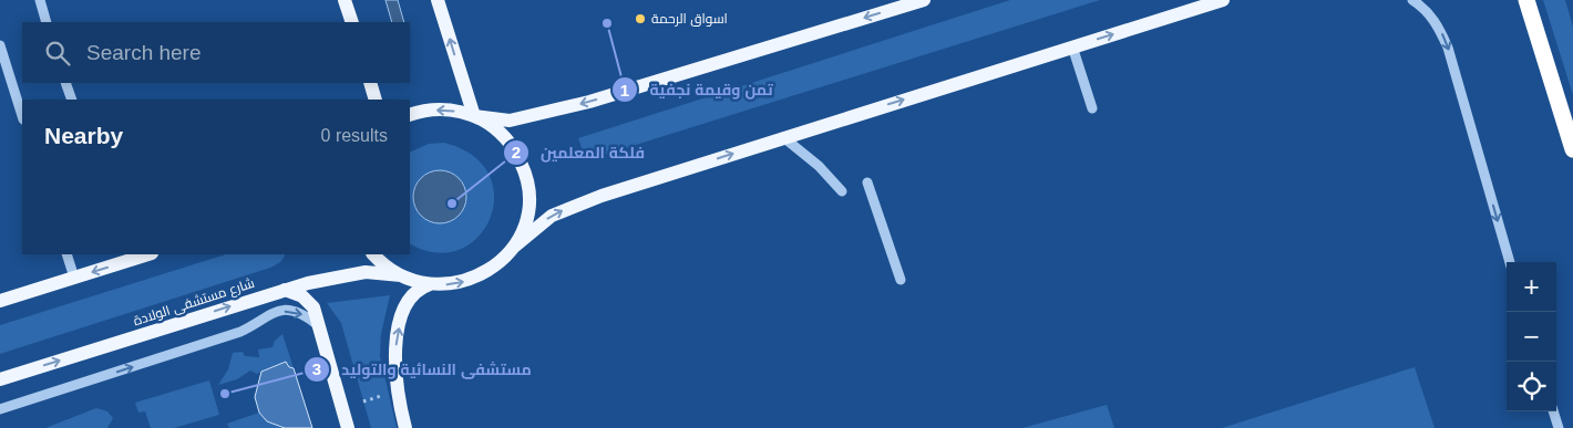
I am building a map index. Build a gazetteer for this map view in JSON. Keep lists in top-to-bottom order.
{
  "streets": {
    "main road": ["شارع مستشفى الولادة"]
  },
  "places": [
    "اسواق الرحمة",
    "تمن وقيمة نجفية",
    "فلكة المعلمين",
    "مستشفى النسائية والتوليد"
  ],
  "page": {
    "search": "Search here",
    "heading": ["Nearby", "0 results"],
    "map_buttons": ["+", "−"]
  }
}
